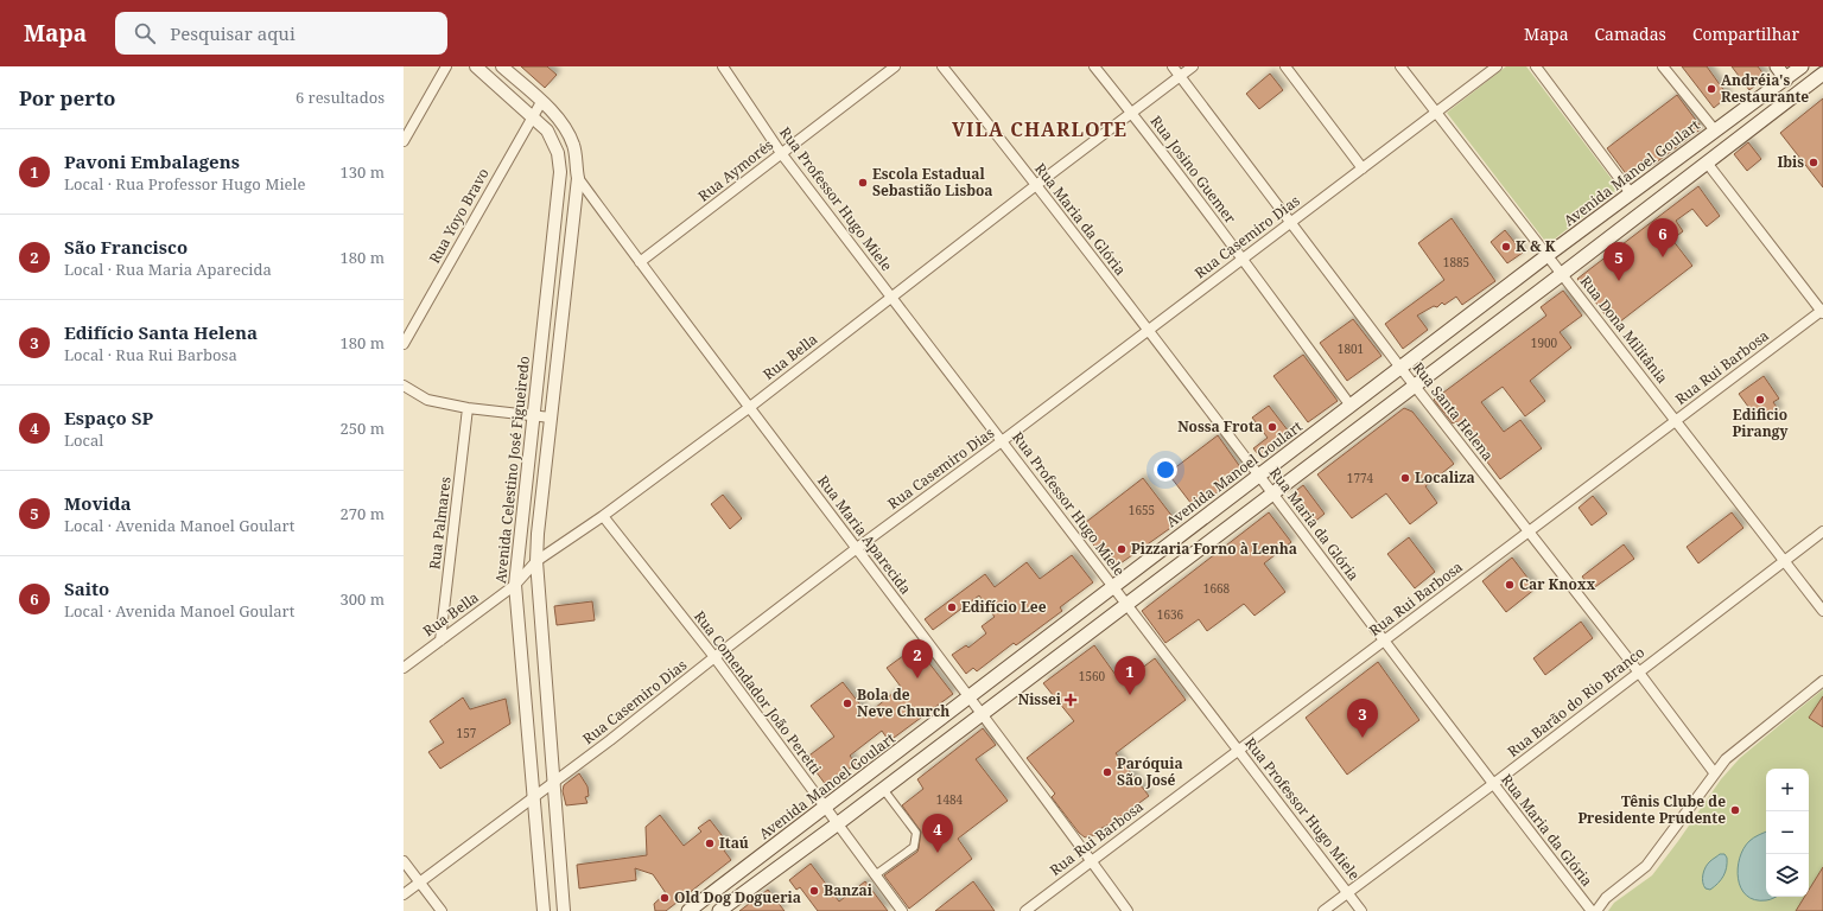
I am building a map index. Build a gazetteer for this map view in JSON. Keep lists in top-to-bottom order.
{
  "streets": {
    "main road": ["Avenida Manoel Goulart"],
    "street": [
      "Rua Josino Guemer",
      "Rua Aymorés",
      "Rua Professor Hugo Miele",
      "Rua Yoyo Bravo",
      "Rua Maria da Glória",
      "Rua Casemiro Dias",
      "Rua Dona Militânia",
      "Rua Bella",
      "Rua Rui Barbosa",
      "Rua Santa Helena",
      "Avenida Celestino José Figueiredo",
      "Rua Palmares",
      "Rua Maria Aparecida",
      "Rua Comendador João Peretti",
      "Rua Barão do Rio Branco"
    ]
  },
  "crossings": [
    ["Rua Josino Guemer", "Avenida Manoel Goulart"],
    ["Rua Josino Guemer", "Rua Casemiro Dias"],
    ["Rua Josino Guemer", "Rua Bella"],
    ["Rua Aymorés", "Rua Professor Hugo Miele"],
    ["Rua Aymorés", "Rua Maria Aparecida"],
    ["Avenida Manoel Goulart", "Rua Professor Hugo Miele"],
    ["Avenida Manoel Goulart", "Rua Maria da Glória"],
    ["Avenida Manoel Goulart", "Rua Dona Militânia"],
    ["Avenida Manoel Goulart", "Rua Santa Helena"],
    ["Avenida Manoel Goulart", "Rua Maria Aparecida"],
    ["Avenida Manoel Goulart", "Rua Comendador João Peretti"],
    ["Rua Professor Hugo Miele", "Rua Casemiro Dias"],
    ["Rua Professor Hugo Miele", "Rua Bella"],
    ["Rua Professor Hugo Miele", "Rua Rui Barbosa"],
    ["Rua Professor Hugo Miele", "Rua Barão do Rio Branco"],
    ["Rua Yoyo Bravo", "Avenida Celestino José Figueiredo"],
    ["Rua Maria da Glória", "Rua Casemiro Dias"],
    ["Rua Maria da Glória", "Rua Bella"],
    ["Rua Maria da Glória", "Rua Rui Barbosa"],
    ["Rua Maria da Glória", "Rua Barão do Rio Branco"],
    ["Rua Casemiro Dias", "Rua Dona Militânia"],
    ["Rua Casemiro Dias", "Rua Santa Helena"],
    ["Rua Casemiro Dias", "Avenida Celestino José Figueiredo"],
    ["Rua Casemiro Dias", "Rua Maria Aparecida"],
    ["Rua Casemiro Dias", "Rua Comendador João Peretti"],
    ["Rua Dona Militânia", "Rua Rui Barbosa"],
    ["Rua Dona Militânia", "Rua Barão do Rio Branco"],
    ["Rua Bella", "Rua Santa Helena"],
    ["Rua Bella", "Avenida Celestino José Figueiredo"],
    ["Rua Bella", "Rua Palmares"],
    ["Rua Bella", "Rua Maria Aparecida"],
    ["Rua Bella", "Rua Comendador João Peretti"],
    ["Rua Rui Barbosa", "Rua Santa Helena"],
    ["Rua Rui Barbosa", "Rua Maria Aparecida"],
    ["Rua Santa Helena", "Rua Barão do Rio Branco"]
  ],
  "districts": ["VILA CHARLOTE"],
  "places": {
    "other": [
      "Andréia's Restaurante",
      "Ibis",
      "Escola Estadual Sebastião Lisboa",
      "K & K",
      "Edificio Pirangy",
      "Nossa Frota",
      "Localiza",
      "Pizzaria Forno à Lenha",
      "Car Knoxx",
      "Edifício Lee",
      "Bola de Neve Church",
      "Paróquia São José",
      "Tênis Clube de Presidente Prudente",
      "Itaú",
      "Banzai",
      "Old Dog Dogueria"
    ],
    "health": ["Nissei"]
  },
  "house_numbers": [
    "1885",
    "1900",
    "1801",
    "1774",
    "1655",
    "1668",
    "1636",
    "1560",
    "157",
    "1484"
  ],
  "page": {
    "header": "Mapa",
    "search": "Pesquisar aqui",
    "nav": ["Mapa", "Camadas", "Compartilhar"],
    "heading": ["Por perto", "6 resultados"],
    "list": [
      {
        "mark": "1",
        "name": "Pavoni Embalagens",
        "note": "Local · Rua Professor Hugo Miele",
        "value": "130 m"
      },
      {
        "mark": "2",
        "name": "São Francisco",
        "note": "Local · Rua Maria Aparecida",
        "value": "180 m"
      },
      {
        "mark": "3",
        "name": "Edifício Santa Helena",
        "note": "Local · Rua Rui Barbosa",
        "value": "180 m"
      },
      {
        "mark": "4",
        "name": "Espaço SP",
        "note": "Local",
        "value": "250 m"
      },
      {
        "mark": "5",
        "name": "Movida",
        "note": "Local · Avenida Manoel Goulart",
        "value": "270 m"
      },
      {
        "mark": "6",
        "name": "Saito",
        "note": "Local · Avenida Manoel Goulart",
        "value": "300 m"
      }
    ],
    "pins": [
      "6",
      "5",
      "2",
      "1",
      "3",
      "4"
    ],
    "map_buttons": ["+", "−"]
  }
}
